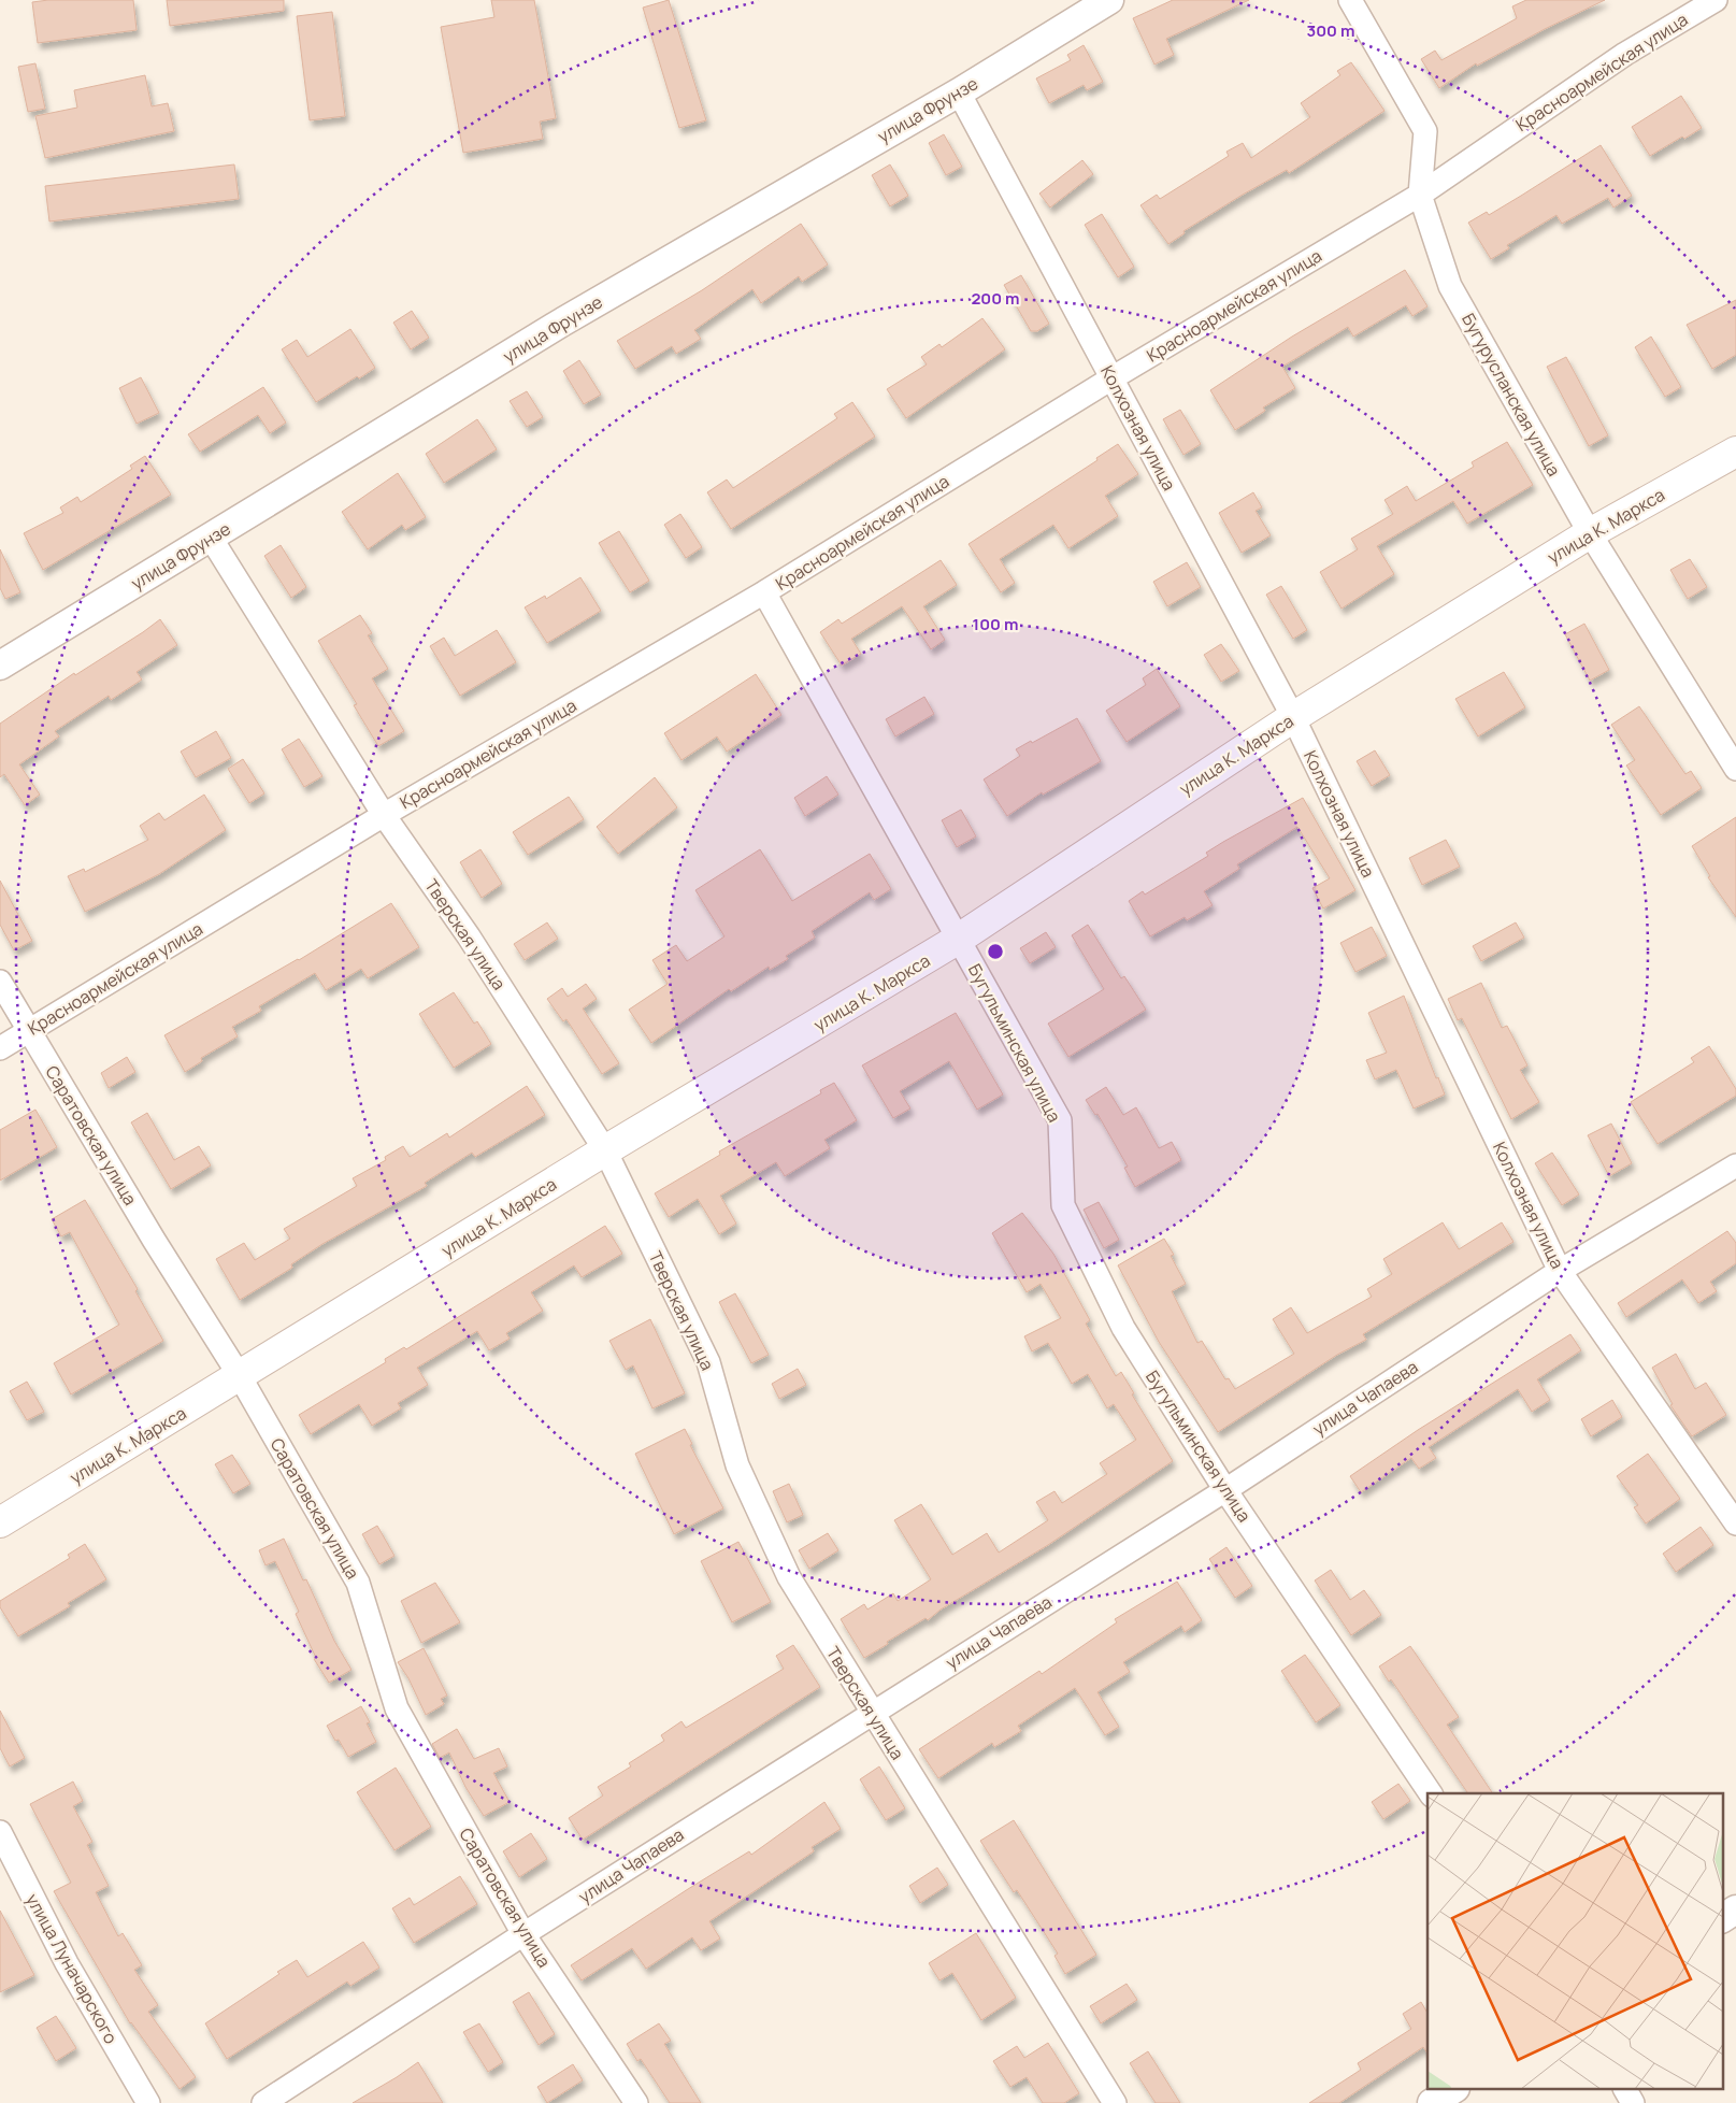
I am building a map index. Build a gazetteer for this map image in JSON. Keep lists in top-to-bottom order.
{
  "streets": {
    "main road": ["улица К. Маркса"],
    "street": [
      "Красноармейская улица",
      "улица Фрунзе",
      "Бугурусланская улица",
      "Колхозная улица",
      "Тверская улица",
      "Бугульминская улица",
      "Саратовская улица",
      "улица Чапаева",
      "улица Луначарского"
    ]
  },
  "crossings": [
    ["Красноармейская улица", "Бугурусланская улица"],
    ["Красноармейская улица", "Колхозная улица"],
    ["Красноармейская улица", "Тверская улица"],
    ["Красноармейская улица", "Бугульминская улица"],
    ["Красноармейская улица", "Саратовская улица"],
    ["улица Фрунзе", "Колхозная улица"],
    ["улица Фрунзе", "Тверская улица"],
    ["Бугурусланская улица", "улица К. Маркса"],
    ["Колхозная улица", "улица К. Маркса"],
    ["Колхозная улица", "улица Чапаева"],
    ["улица К. Маркса", "Тверская улица"],
    ["улица К. Маркса", "Бугульминская улица"],
    ["улица К. Маркса", "Саратовская улица"],
    ["Тверская улица", "улица Чапаева"],
    ["Бугульминская улица", "улица Чапаева"],
    ["Саратовская улица", "улица Чапаева"]
  ],
  "rings": ["300 m", "200 m", "100 m"]
}
